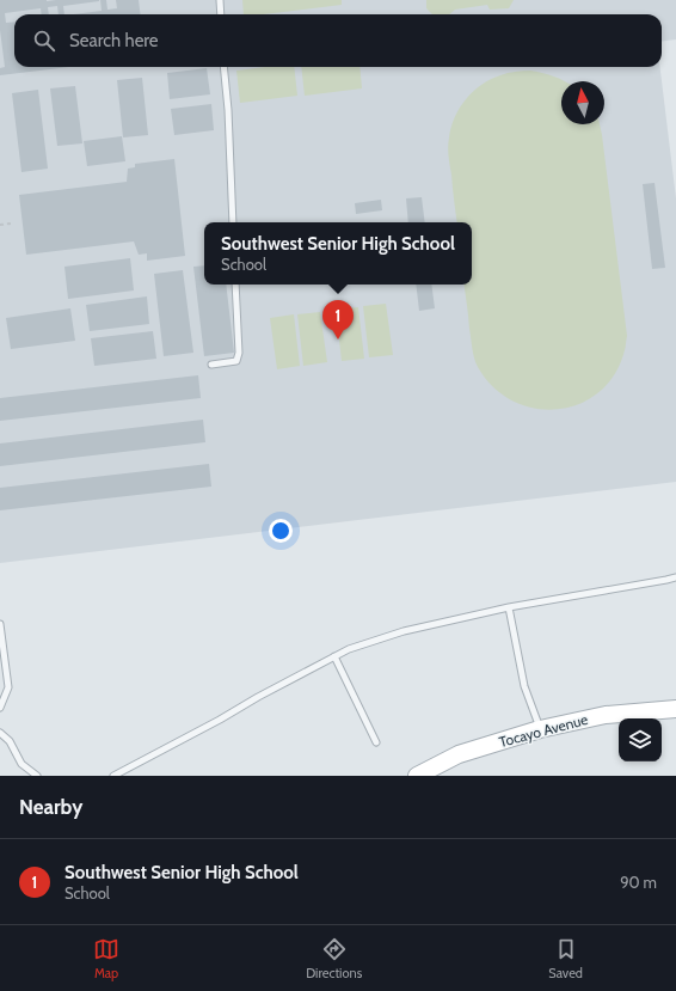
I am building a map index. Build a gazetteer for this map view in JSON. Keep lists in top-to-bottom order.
{
  "streets": {
    "main road": ["Tocayo Avenue"]
  },
  "north": "top",
  "page": {
    "search": "Search here",
    "popup": ["Southwest Senior High School", "School"],
    "pins": "1",
    "heading": "Nearby",
    "list": [
      {
        "mark": "1",
        "name": "Southwest Senior High School",
        "note": "School",
        "value": "90 m"
      }
    ],
    "nav": ["Map", "Directions", "Saved"]
  }
}
